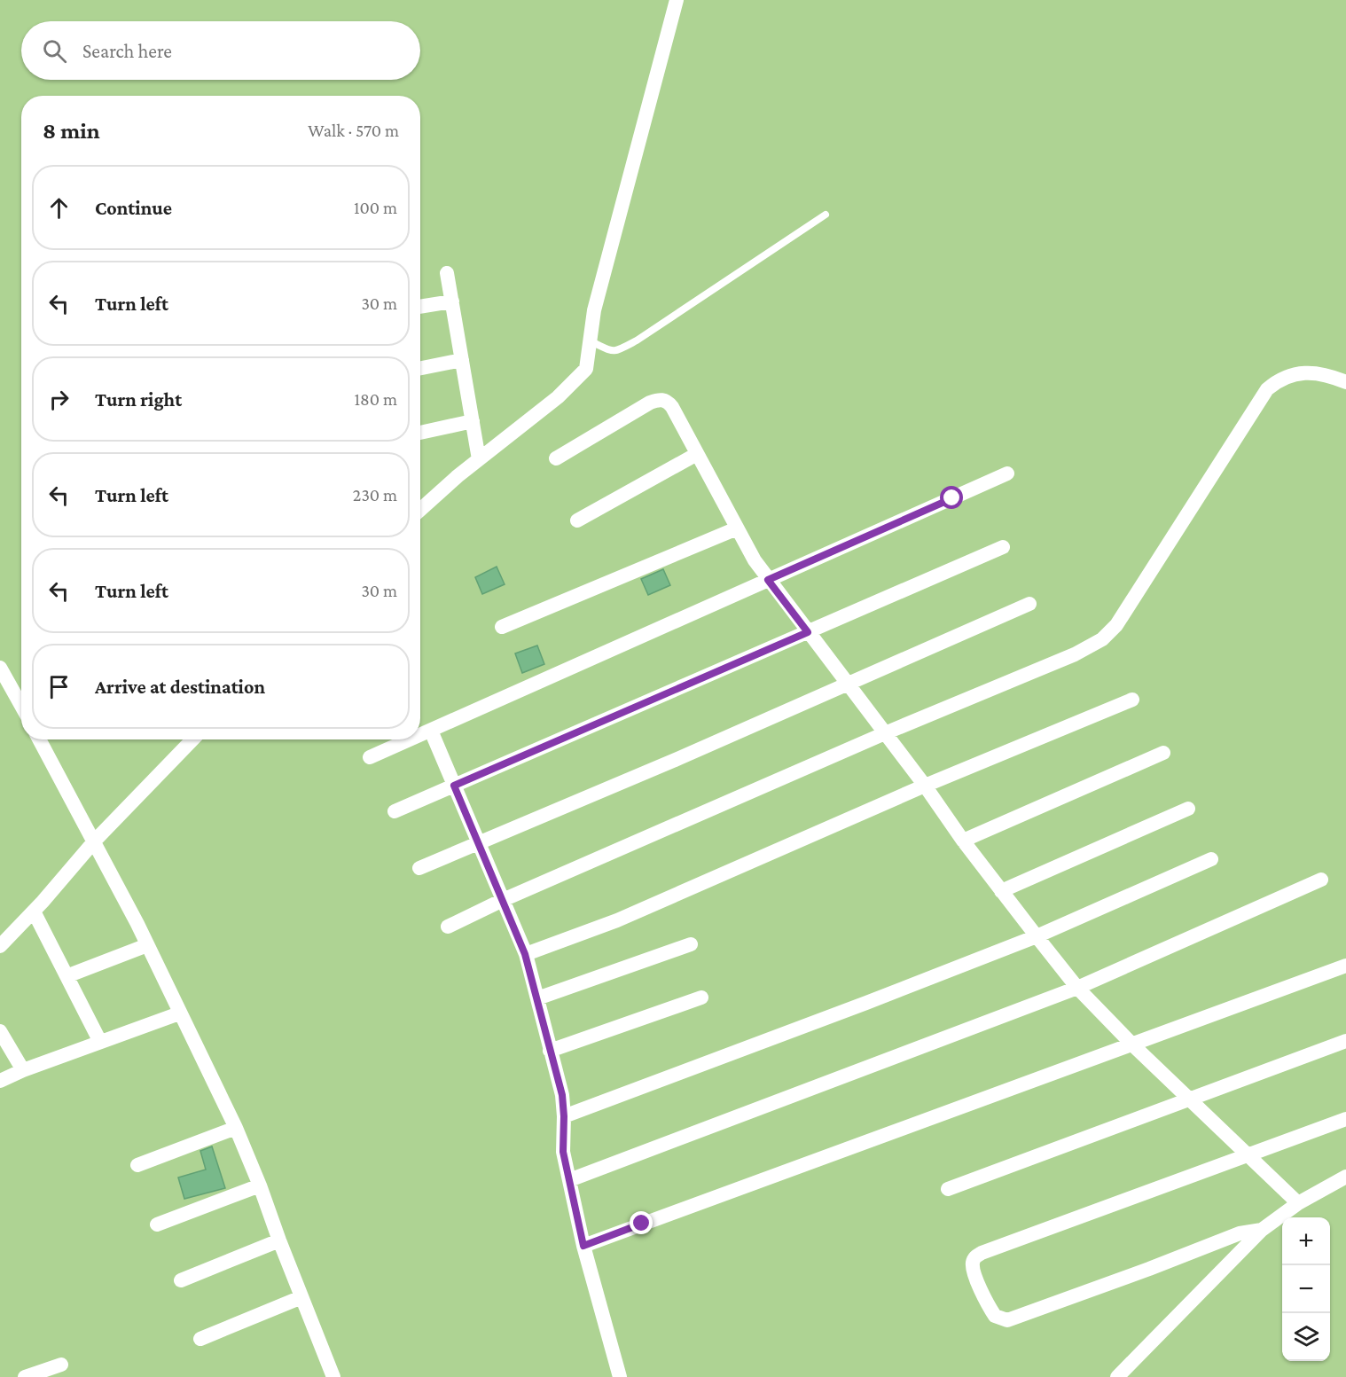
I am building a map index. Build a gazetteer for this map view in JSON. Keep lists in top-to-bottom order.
{
  "page": {
    "search": "Search here",
    "heading": ["8 min", "Walk · 570 m"],
    "list": [
      ["Continue", "100 m"],
      ["Turn left", "30 m"],
      ["Turn right", "180 m"],
      ["Turn left", "230 m"],
      ["Turn left", "30 m"],
      "Arrive at destination"
    ],
    "map_buttons": ["+", "−"]
  }
}
